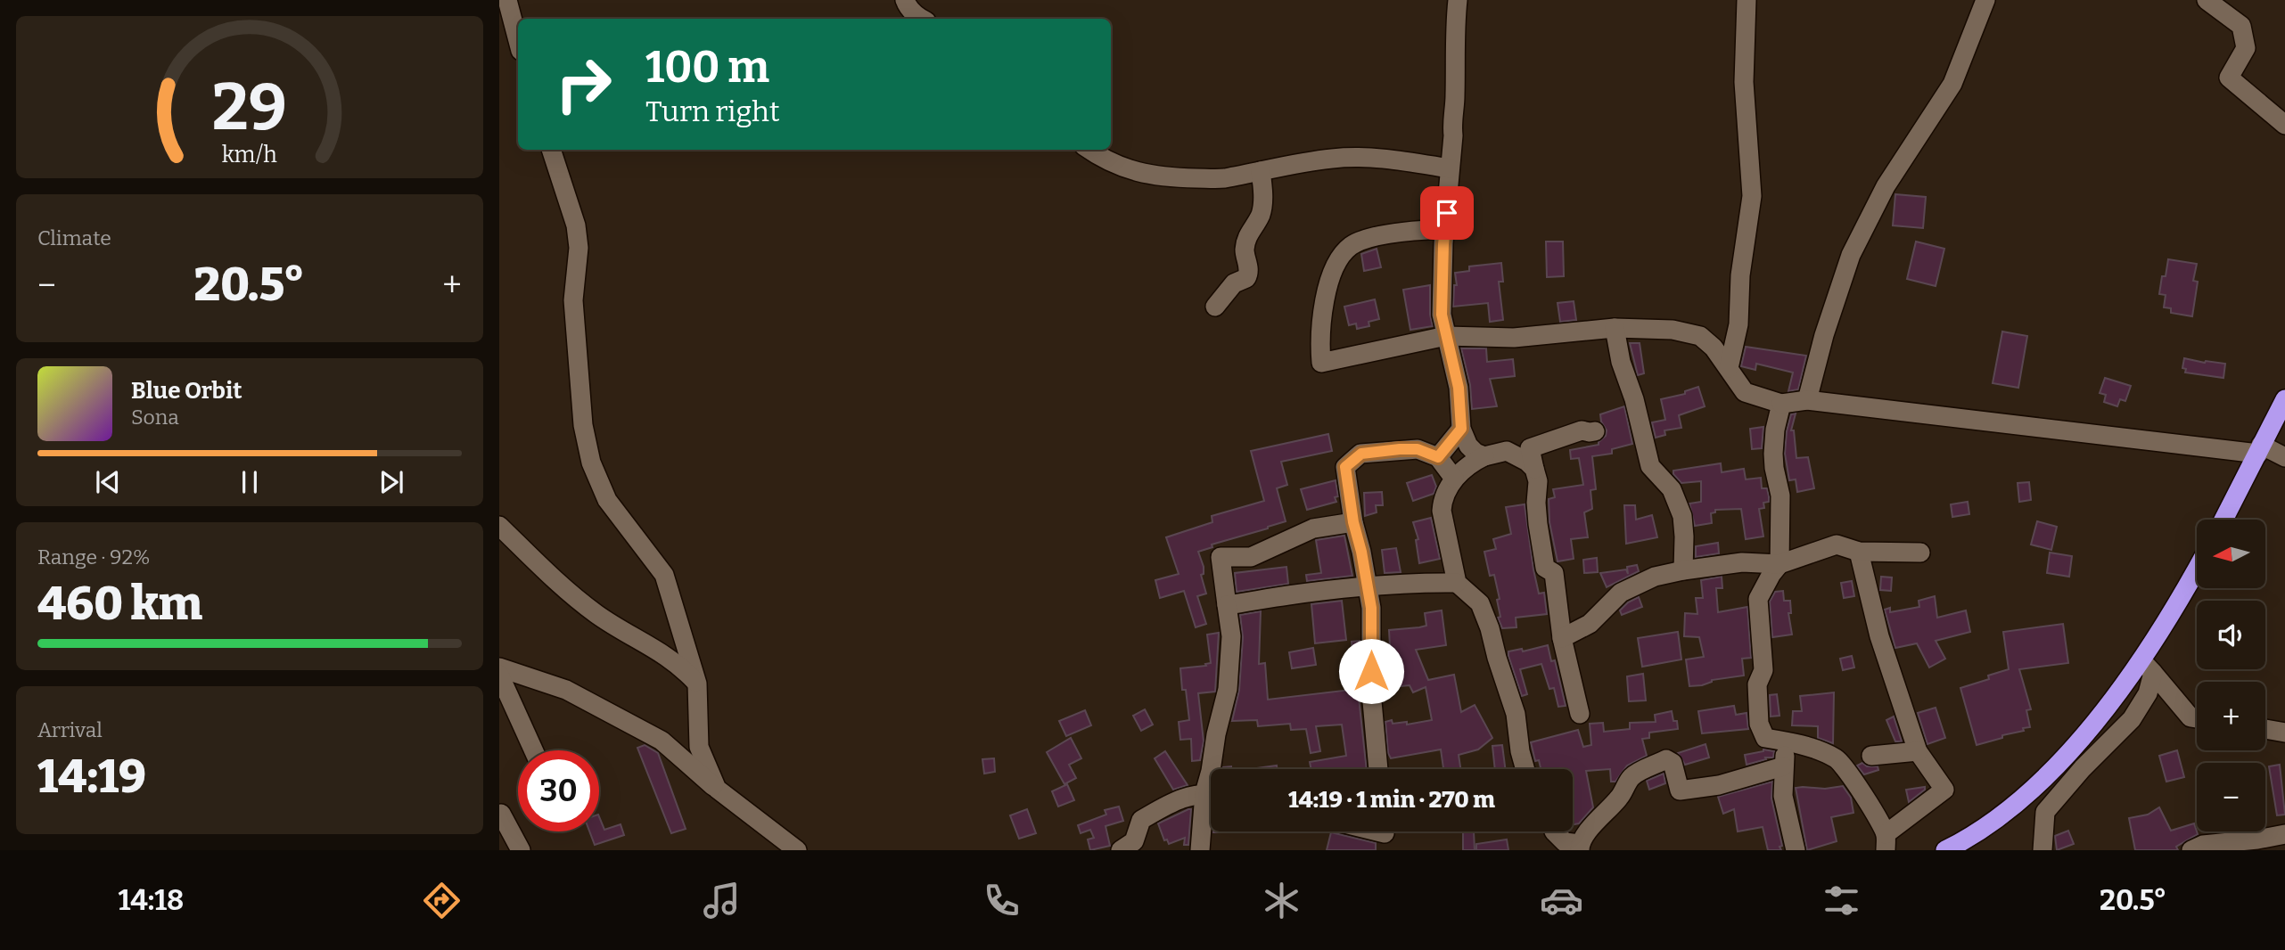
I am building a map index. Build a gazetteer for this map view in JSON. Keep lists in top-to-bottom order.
{
  "north": "left",
  "page": {
    "turn": ["100 m", "Turn right"],
    "tile": [
      "Climate",
      ["Range · 92%", "460 km"],
      ["Arrival", "14:19"]
    ],
    "heat": ["−", "20.5°", "+"],
    "song": ["Blue Orbit", "Sona"],
    "map_buttons": ["+", "−"],
    "limit": "30",
    "trip": "14:19 · 1 min · 270 m",
    "tabs": ["14:18", "20.5°"],
    "gauge": ["29", "km/h"]
  }
}
